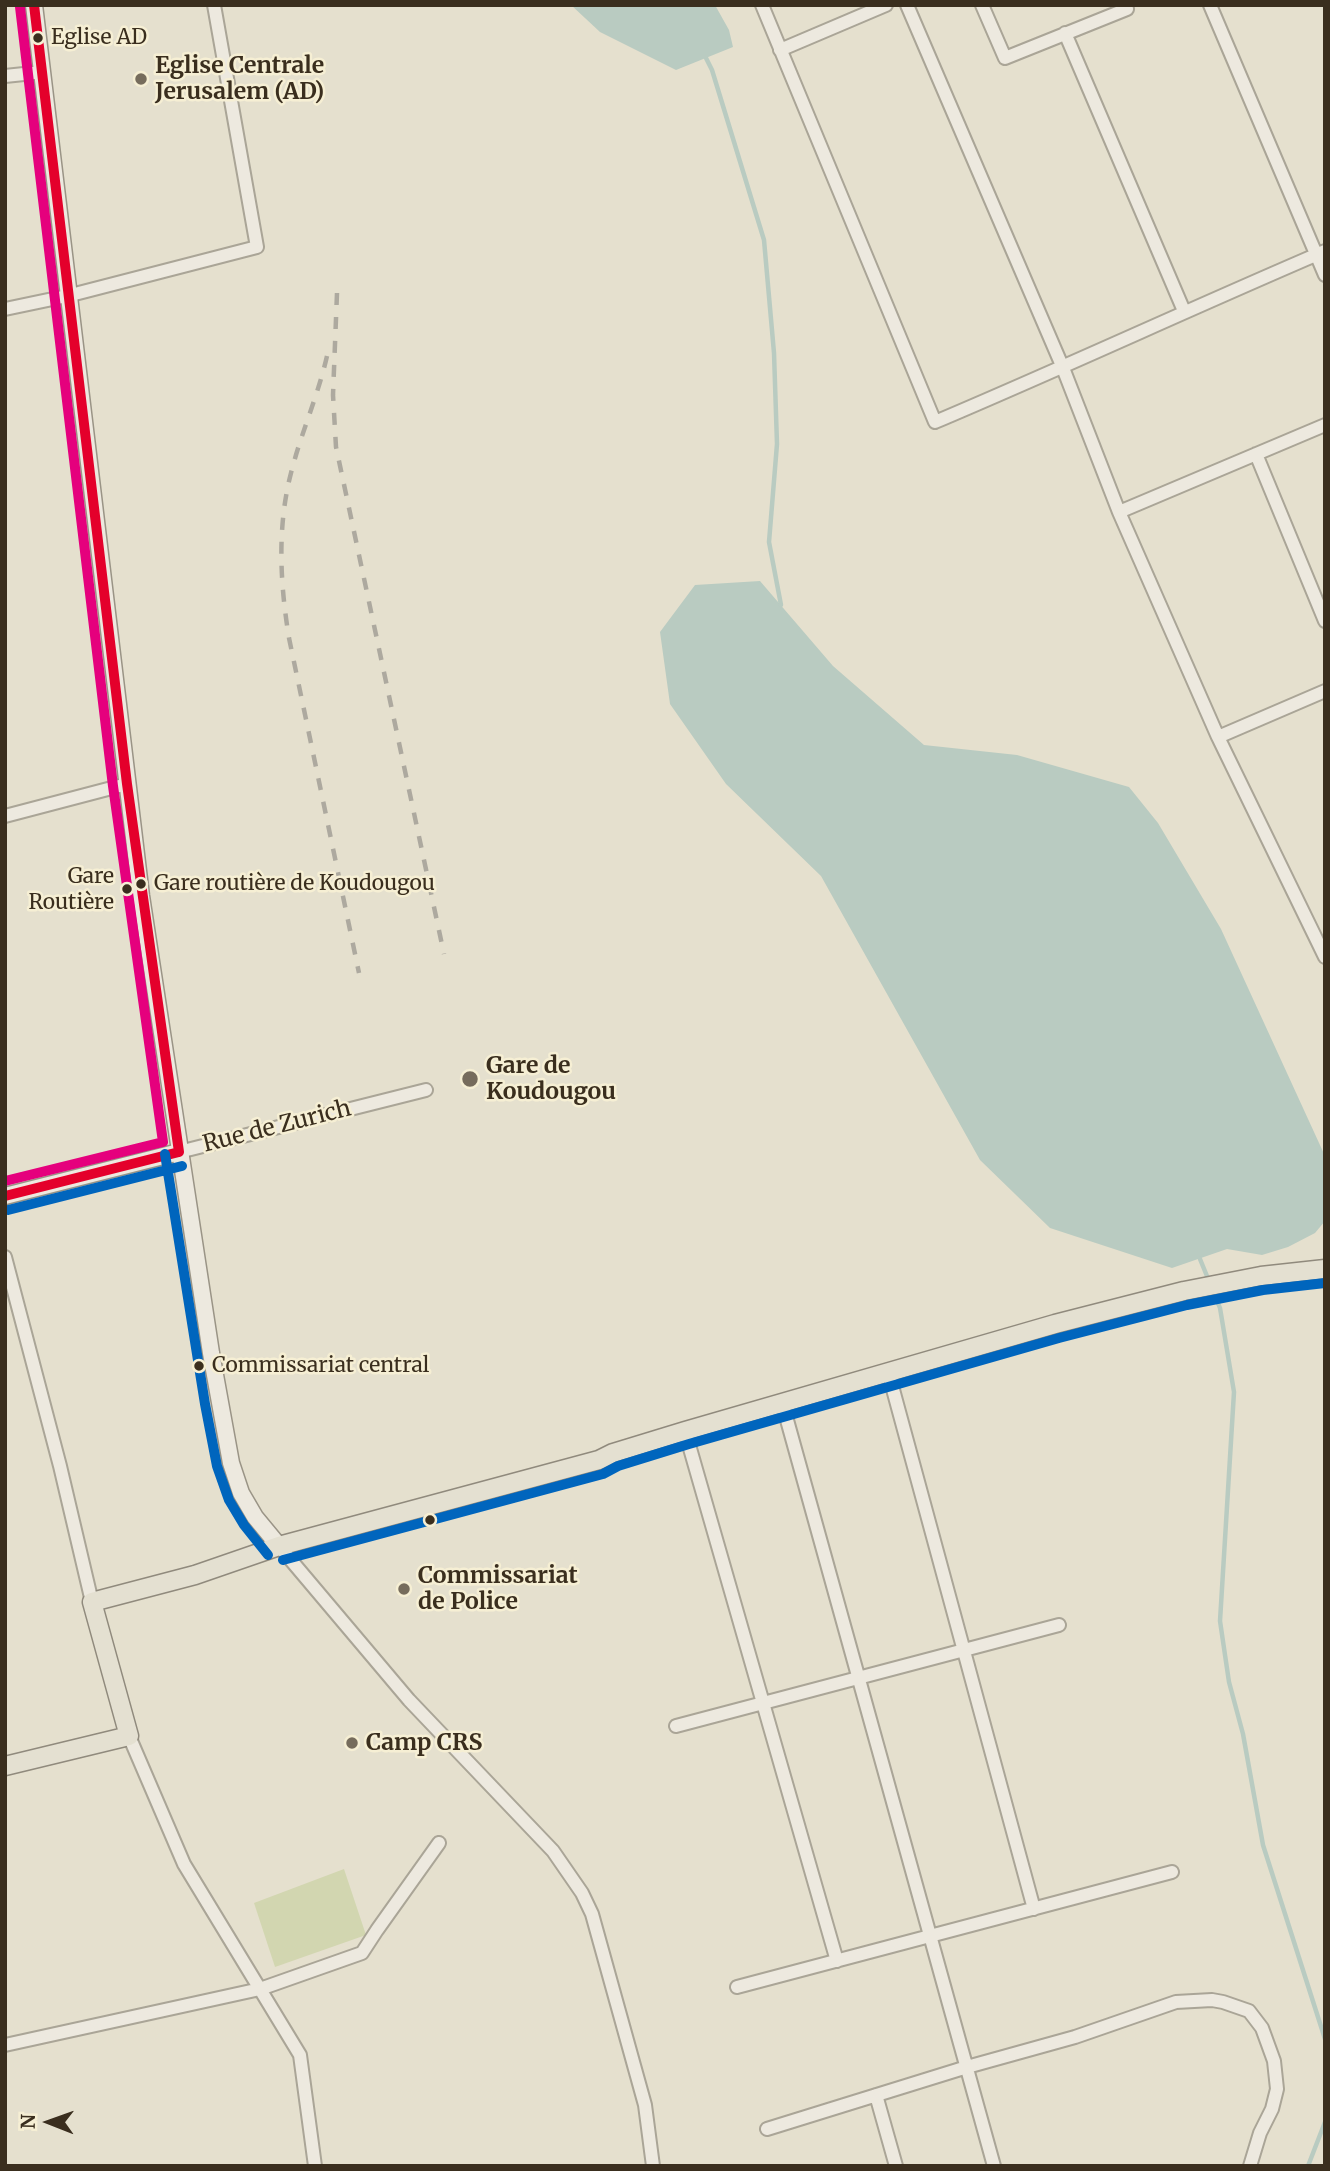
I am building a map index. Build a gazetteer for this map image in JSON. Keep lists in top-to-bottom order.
{
  "streets": {
    "street": ["Rue de Zurich"]
  },
  "places": [
    "Eglise AD",
    "Eglise Centrale Jerusalem (AD)",
    "Gare routière de Koudougou",
    "Gare Routière",
    "Gare de Koudougou",
    "Commissariat central",
    "Commissariat de Police",
    "Camp CRS"
  ],
  "north": "left"
}
